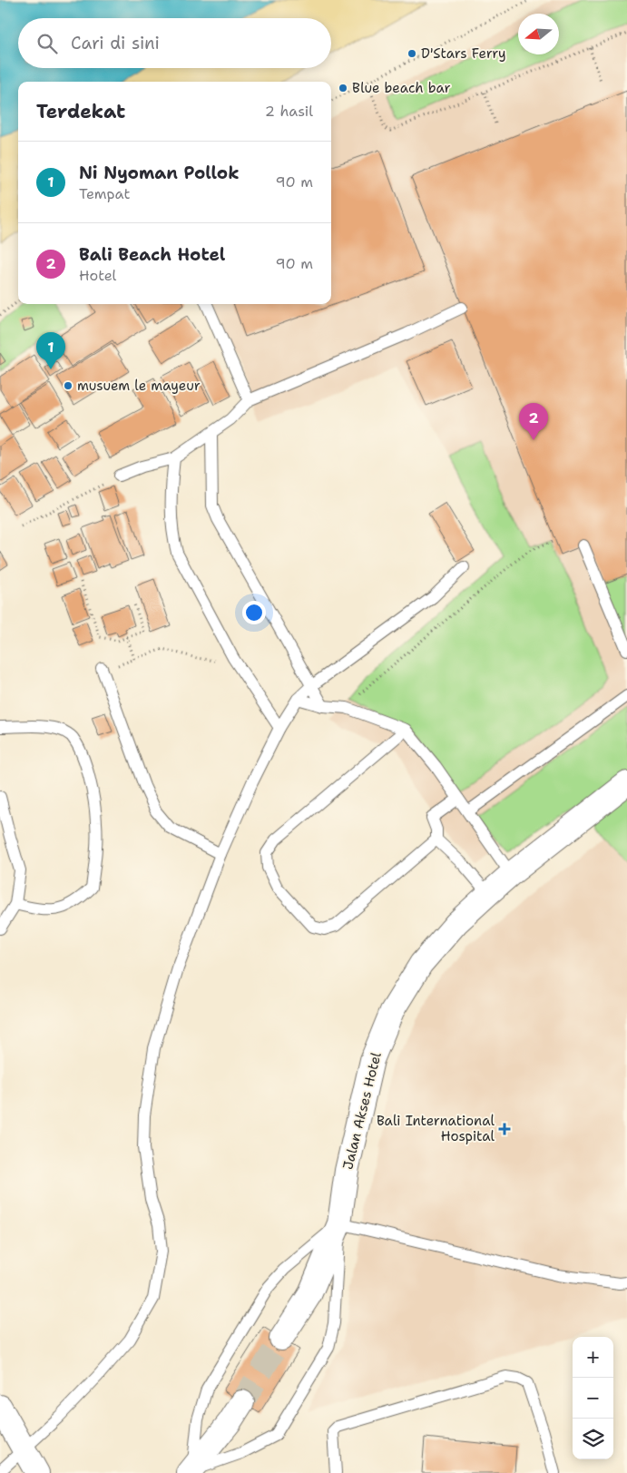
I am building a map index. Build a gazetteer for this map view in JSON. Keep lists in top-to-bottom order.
{
  "streets": {
    "street": ["Jalan Akses Hotel"]
  },
  "places": {
    "other": ["D'Stars Ferry", "Blue beach bar", "musuem le mayeur"],
    "health": ["Bali International Hospital"]
  },
  "north": "left",
  "page": {
    "search": "Cari di sini",
    "heading": ["Terdekat", "2 hasil"],
    "list": [
      {
        "mark": "1",
        "name": "Ni Nyoman Pollok",
        "note": "Tempat",
        "value": "90 m"
      },
      {
        "mark": "2",
        "name": "Bali Beach Hotel",
        "note": "Hotel",
        "value": "90 m"
      }
    ],
    "pins": ["1", "2"],
    "map_buttons": ["+", "−"]
  }
}
